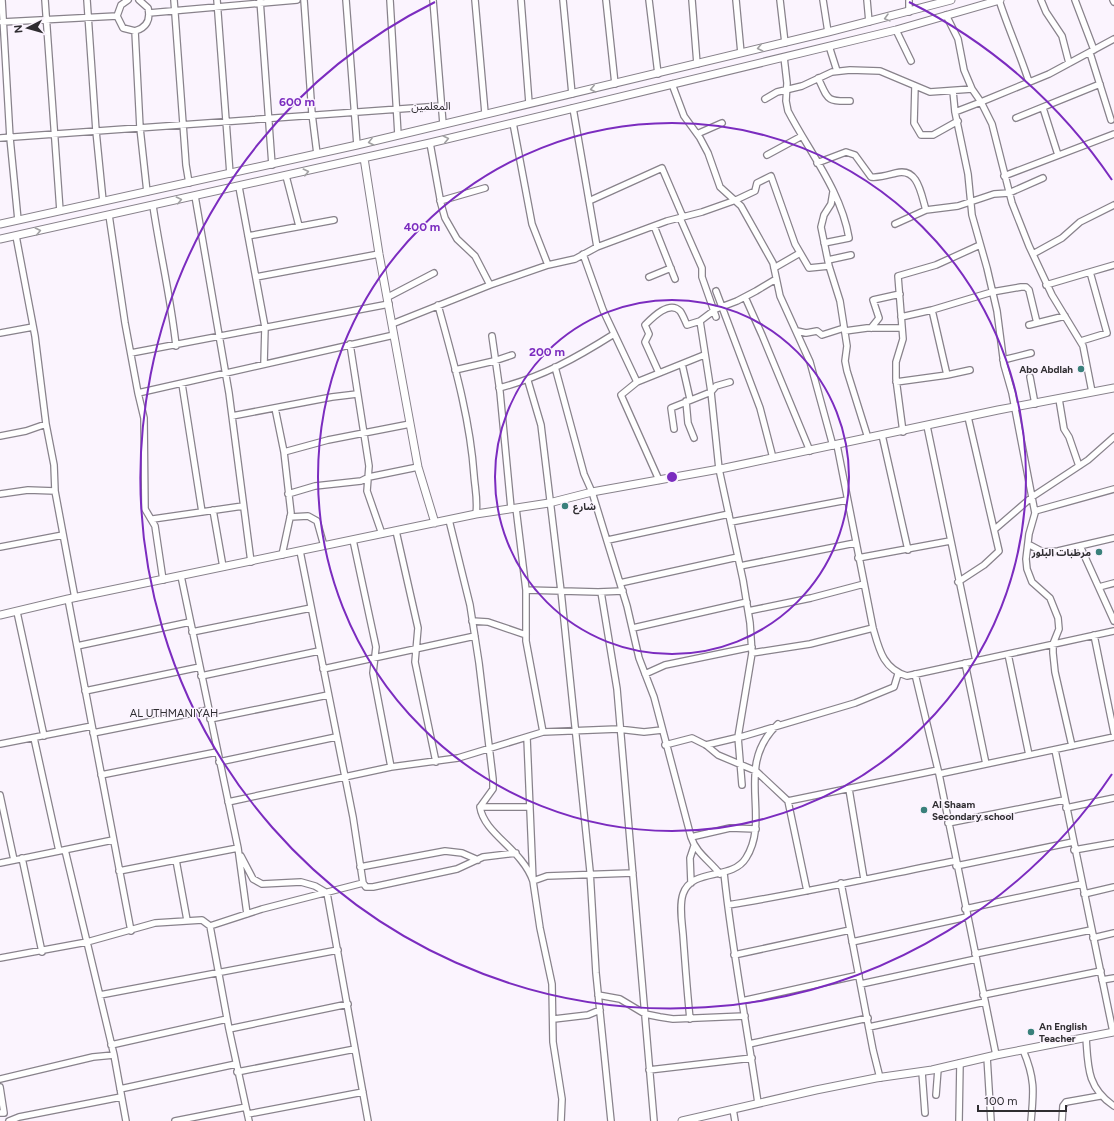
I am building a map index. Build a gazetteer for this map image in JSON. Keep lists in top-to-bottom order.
{
  "districts": ["المعلمين", "AL UTHMANIYAH"],
  "places": [
    "Abo Abdlah",
    "شارع",
    "مرطبات البلور",
    "Al Shaam Secondary school",
    "An English Teacher"
  ],
  "scale_bar": "100 m",
  "north": "left",
  "rings": ["600 m", "400 m", "200 m"]
}
